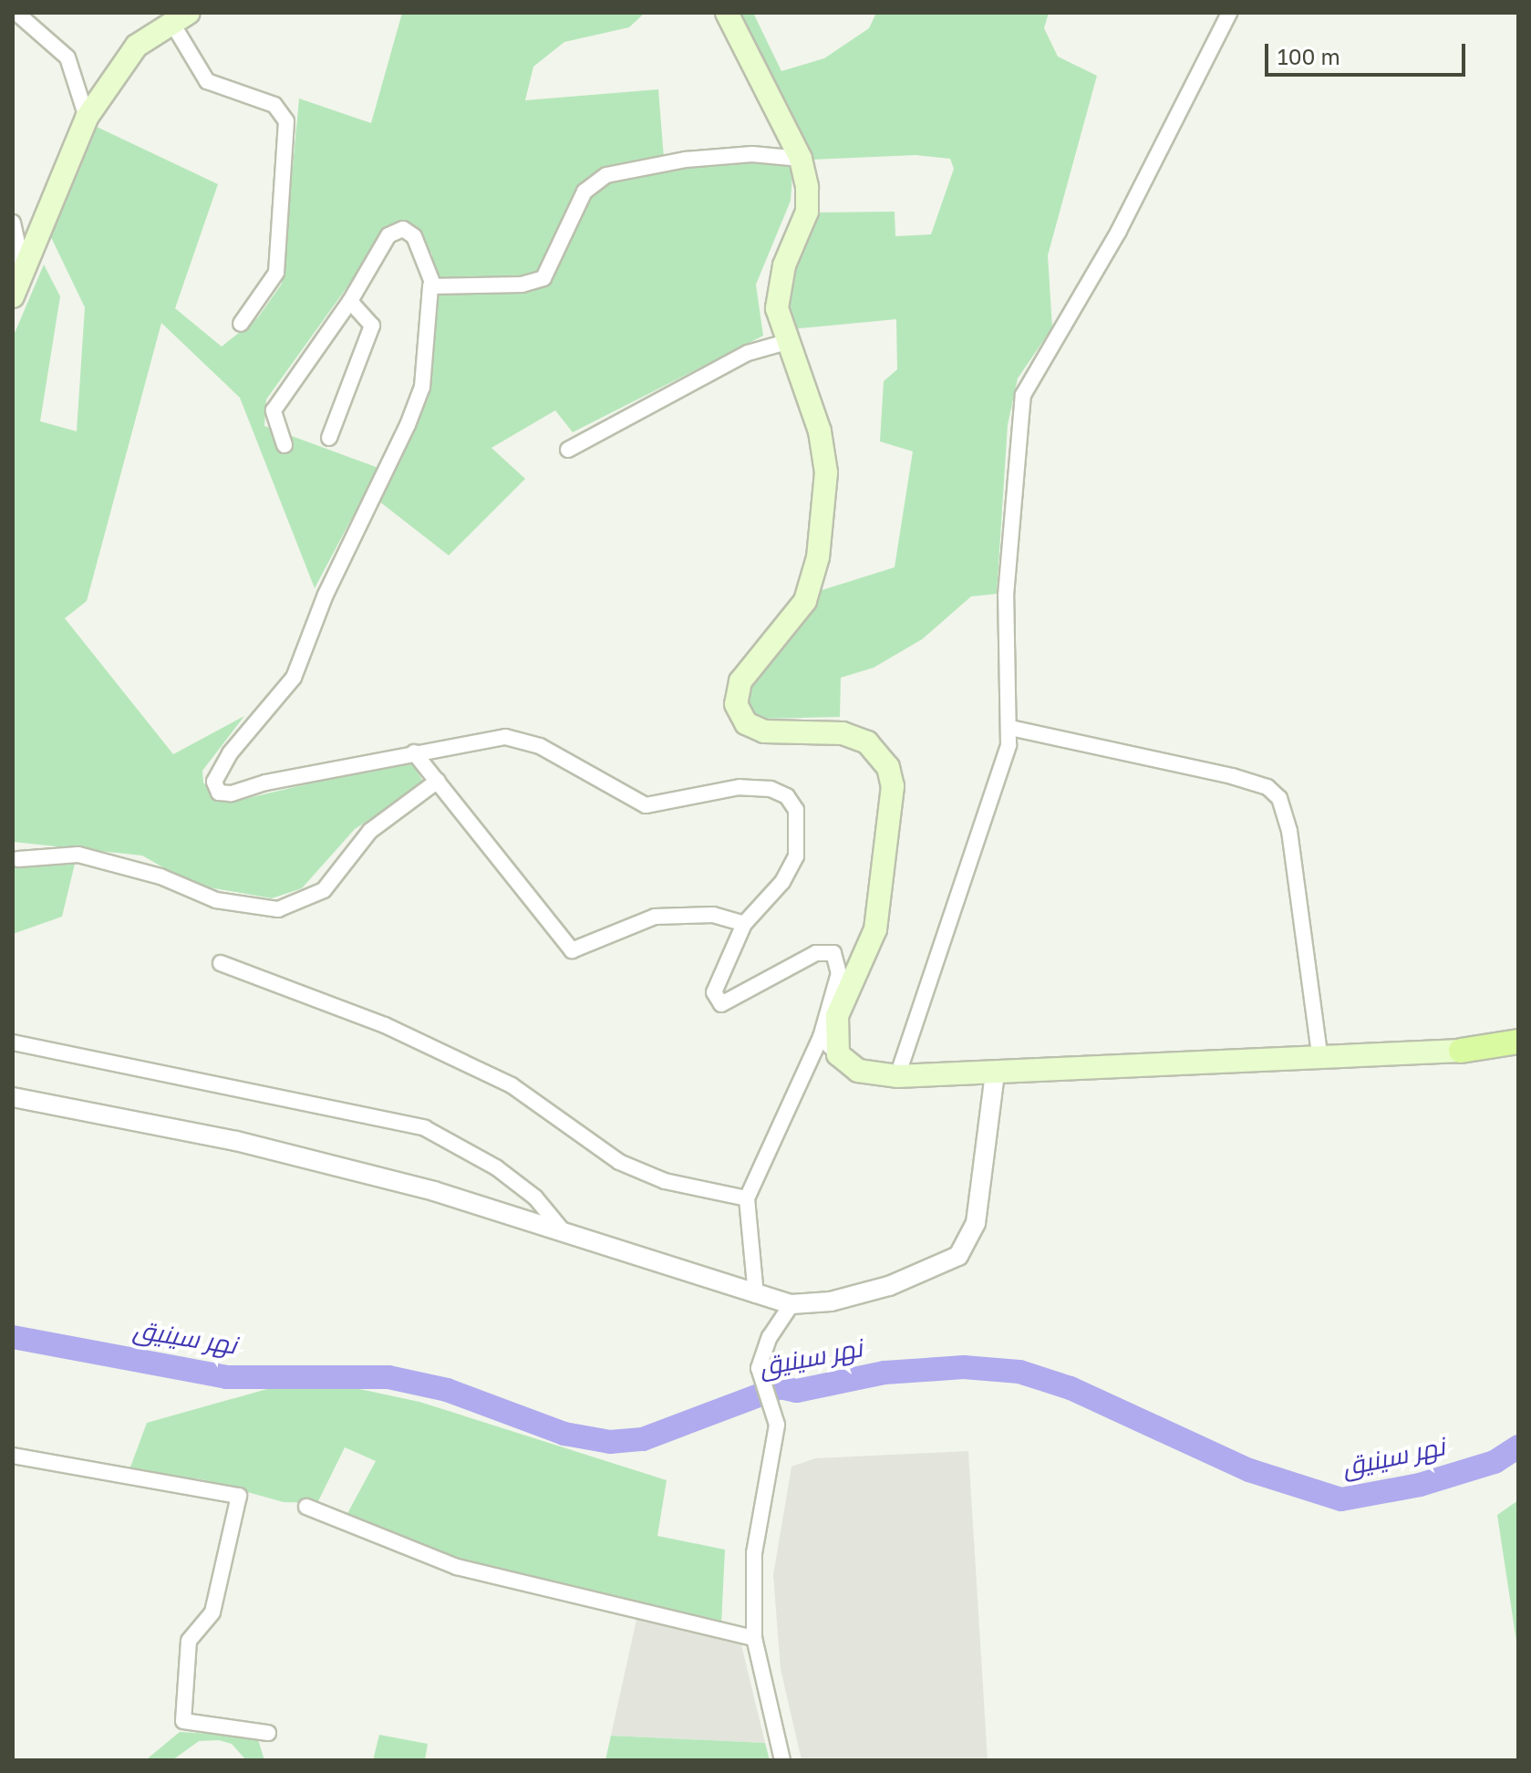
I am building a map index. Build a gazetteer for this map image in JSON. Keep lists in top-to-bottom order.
{
  "water": ["نهر سينيق"],
  "scale_bar": "100 m"
}
